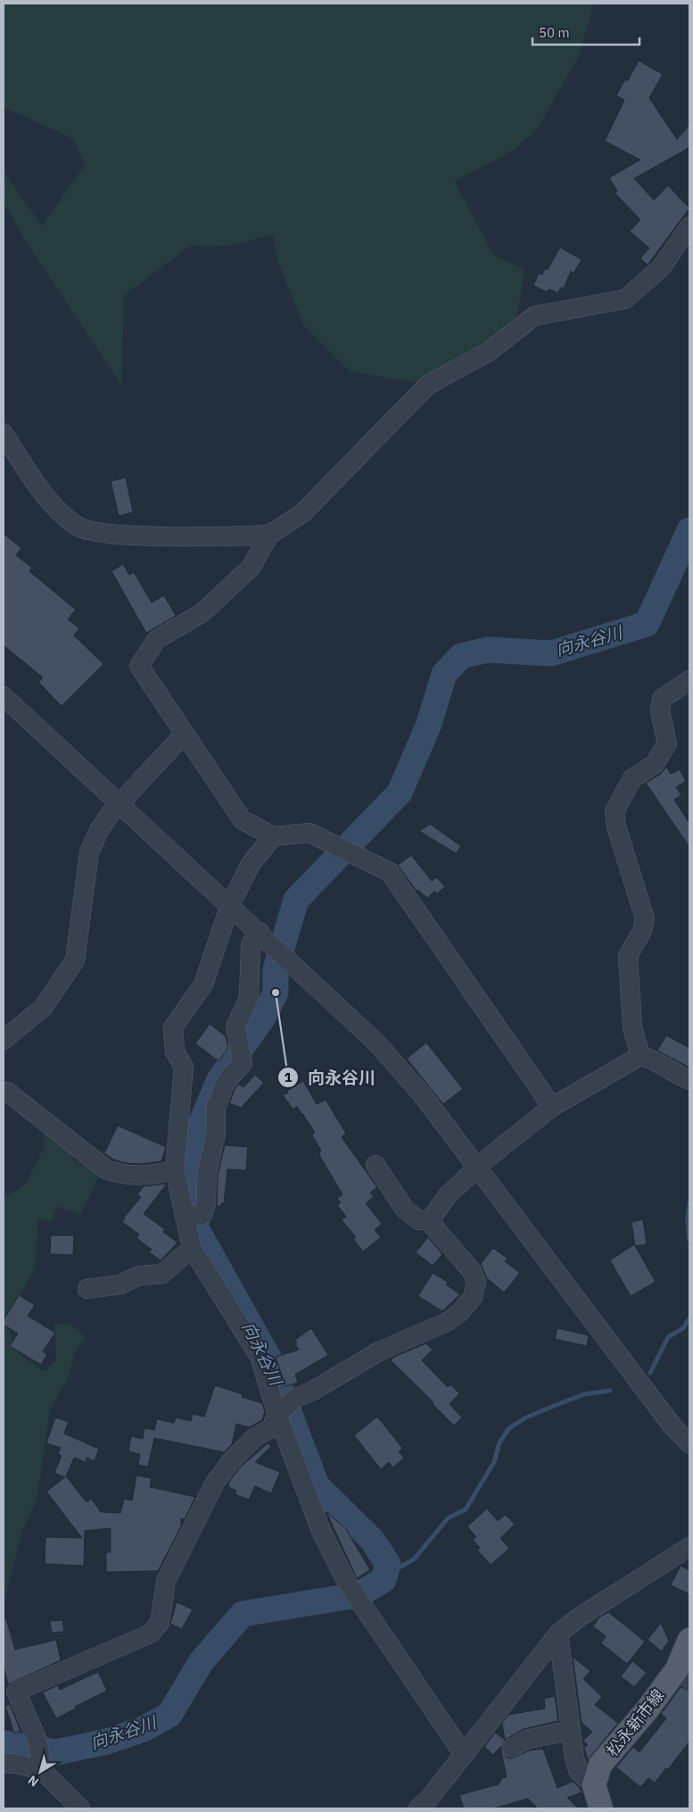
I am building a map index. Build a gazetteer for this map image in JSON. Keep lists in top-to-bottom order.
{
  "streets": {
    "main road": ["松永新市線"]
  },
  "water": ["向永谷川"],
  "places": ["向永谷川"],
  "scale_bar": "50 m",
  "north": "bottom left"
}
